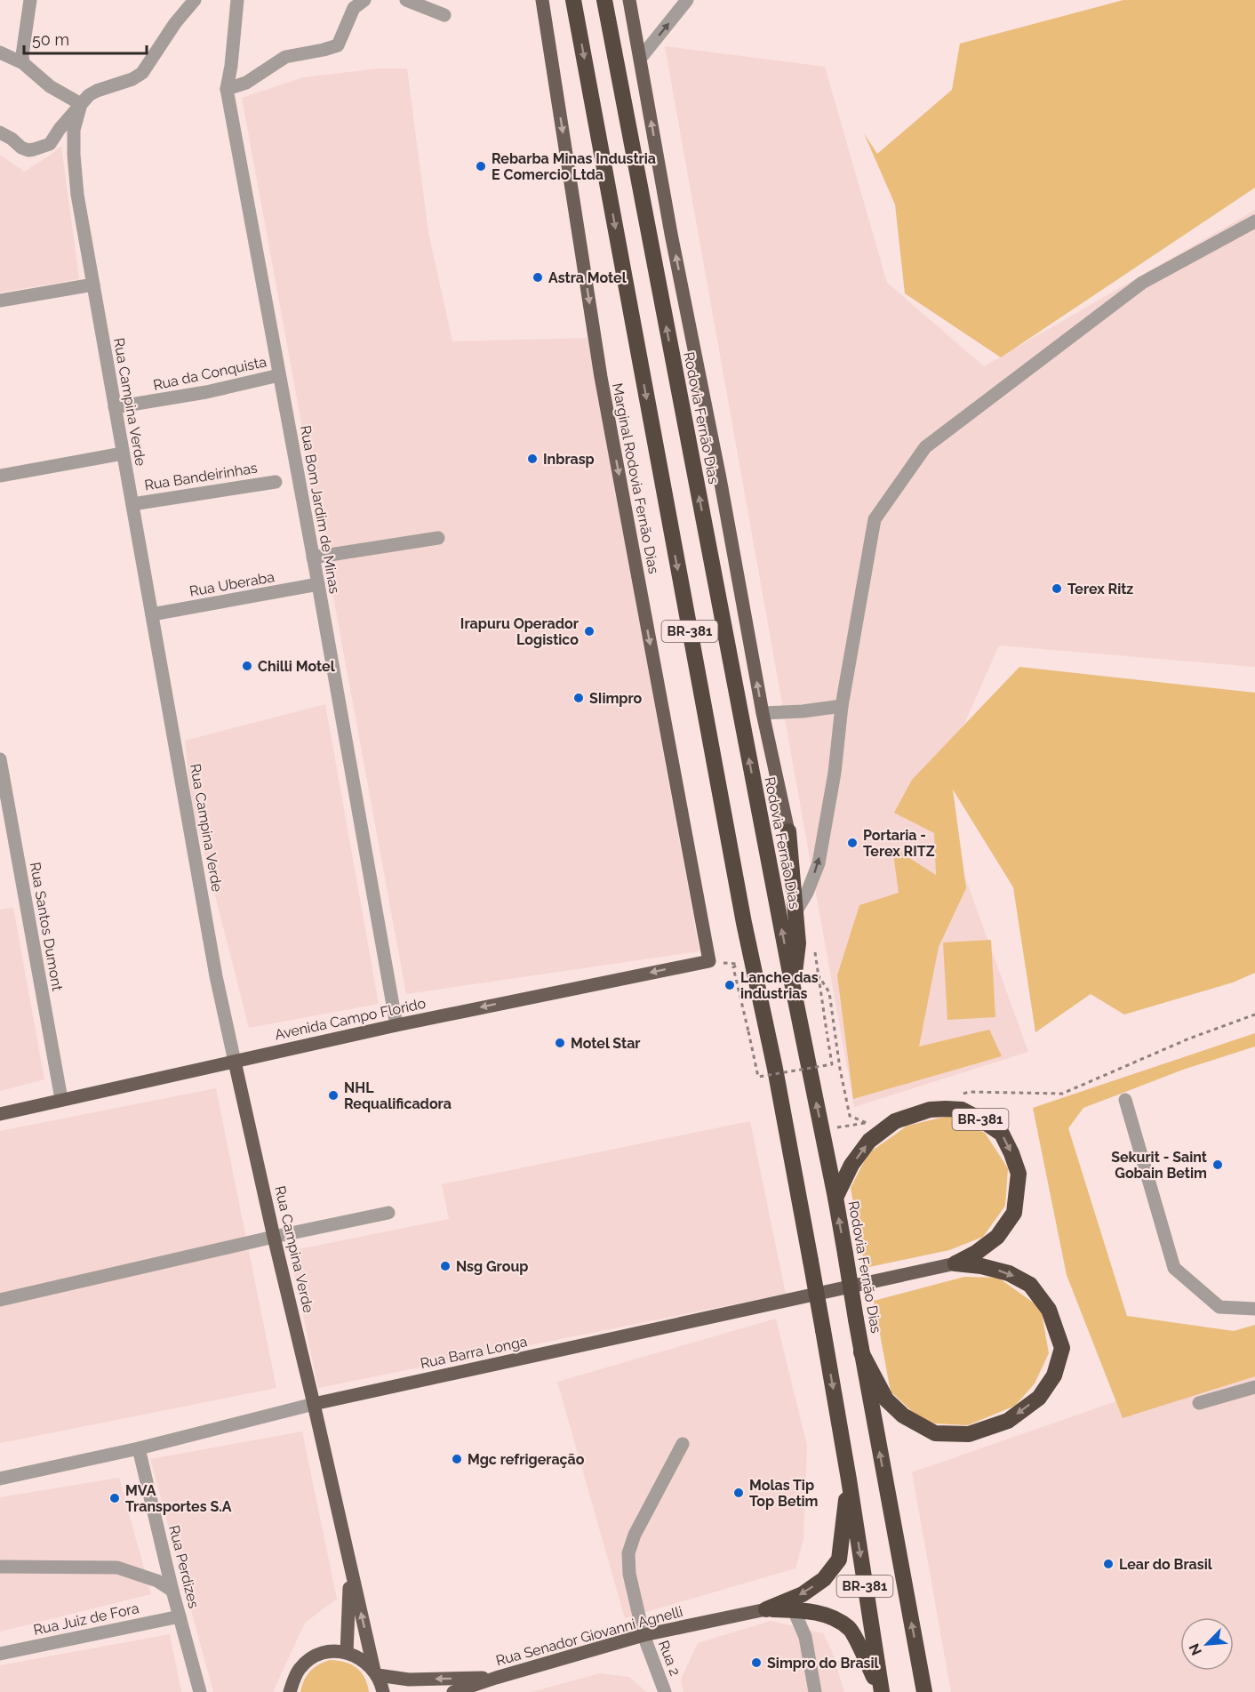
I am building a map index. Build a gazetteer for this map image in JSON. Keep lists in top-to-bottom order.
{
  "streets": {
    "highway": ["Rodovia Fernão Dias", "BR-381"],
    "main road": [
      "Rua Campina Verde",
      "Marginal Rodovia Fernão Dias",
      "Avenida Campo Florido",
      "Rua Barra Longa",
      "Rua Senador Giovanni Agnelli"
    ],
    "street": [
      "Rua da Conquista",
      "Rua Bandeirinhas",
      "Rua Bom Jardim de Minas",
      "Rua Uberaba",
      "Rua Santos Dumont",
      "Rua Perdizes",
      "Rua Juiz de Fora",
      "Rua 2"
    ]
  },
  "crossings": [
    ["Rua da Conquista", "Rua Campina Verde"],
    ["Rua da Conquista", "Rua Bom Jardim de Minas"],
    ["Rua Campina Verde", "Rua Bandeirinhas"],
    ["Rua Campina Verde", "Rua Uberaba"],
    ["Rua Campina Verde", "Avenida Campo Florido"],
    ["Rua Campina Verde", "Rua Barra Longa"],
    ["Rodovia Fernão Dias", "BR-381"],
    ["Marginal Rodovia Fernão Dias", "Avenida Campo Florido"],
    ["Rua Bom Jardim de Minas", "Rua Uberaba"],
    ["Rua Bom Jardim de Minas", "Avenida Campo Florido"],
    ["BR-381", "Rua Barra Longa"],
    ["Rua Santos Dumont", "Avenida Campo Florido"],
    ["Rua Barra Longa", "Rua Perdizes"],
    ["Rua Perdizes", "Rua Juiz de Fora"],
    ["Rua Senador Giovanni Agnelli", "Rua 2"]
  ],
  "one_way": ["Marginal Rodovia Fernão Dias", "Avenida Campo Florido"],
  "places": [
    "Rebarba Minas Industria E Comercio Ltda",
    "Astra Motel",
    "Inbrasp",
    "Terex Ritz",
    "Irapuru Operador Logistico",
    "Chilli Motel",
    "SIimpro",
    "Portaria - Terex RITZ",
    "Lanche das industrias",
    "Motel Star",
    "NHL Requalificadora",
    "Sekurit - Saint Gobain Betim",
    "Nsg Group",
    "Mgc refrigeração",
    "Molas Tip Top Betim",
    "MVA Transportes S.A",
    "Lear do Brasil",
    "Simpro do Brasil"
  ],
  "scale_bar": "50 m",
  "north": "bottom left"
}
